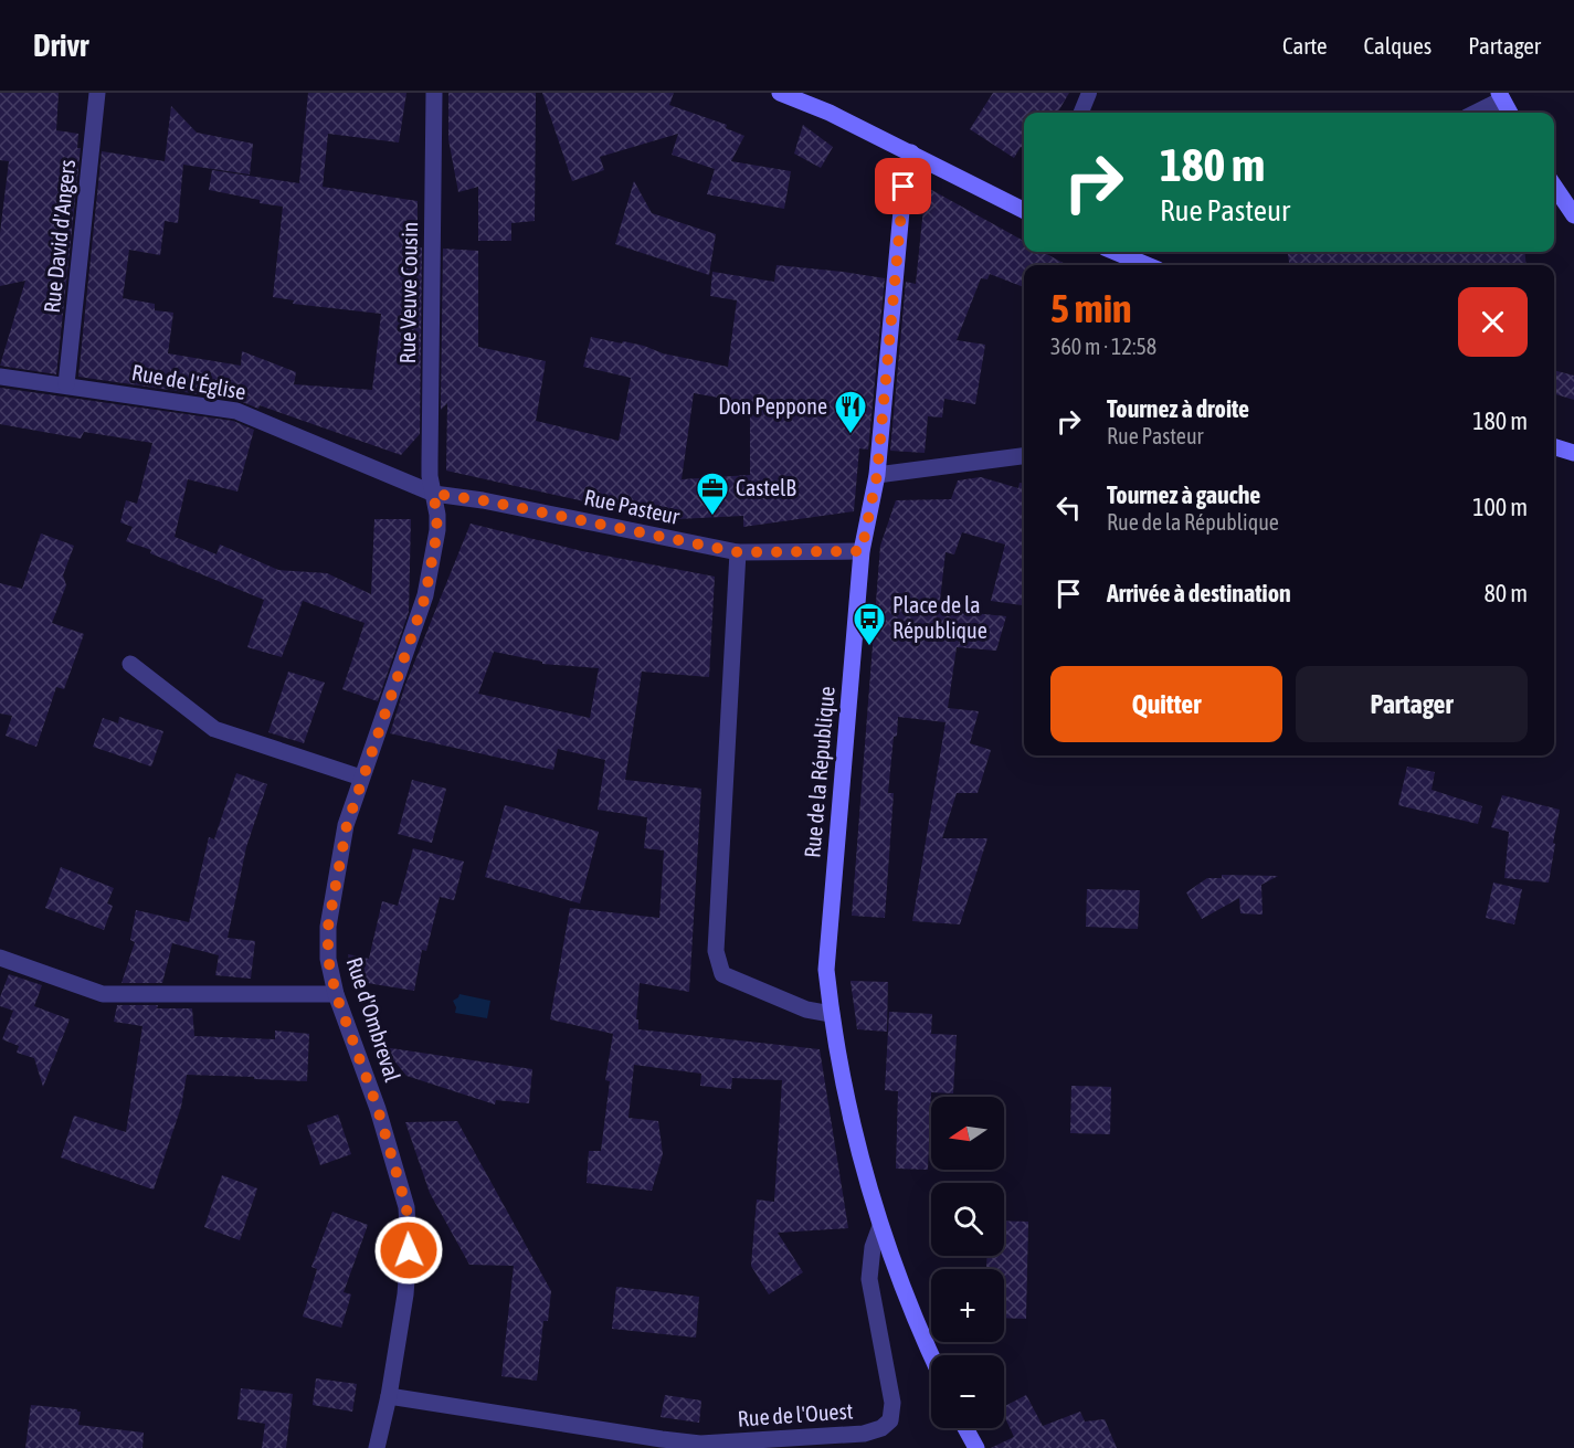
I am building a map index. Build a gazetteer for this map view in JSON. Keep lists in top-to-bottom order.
{
  "streets": {
    "street": [
      "Rue David d'Angers",
      "Rue Veuve Cousin",
      "Rue de l'Église",
      "Rue Pasteur",
      "Rue de la République",
      "Rue d'Ombreval",
      "Rue de l'Ouest"
    ]
  },
  "crossings": [
    ["Rue David d'Angers", "Rue de l'Église"],
    ["Rue Veuve Cousin", "Rue de l'Église"],
    ["Rue Veuve Cousin", "Rue Pasteur"],
    ["Rue Veuve Cousin", "Rue d'Ombreval"],
    ["Rue de l'Église", "Rue Pasteur"],
    ["Rue de l'Église", "Rue d'Ombreval"],
    ["Rue Pasteur", "Rue de la République"],
    ["Rue Pasteur", "Rue d'Ombreval"],
    ["Rue de la République", "Rue de l'Ouest"],
    ["Rue d'Ombreval", "Rue de l'Ouest"]
  ],
  "places": {
    "restaurant": ["Don Peppone"],
    "office": ["CastelB"],
    "bus stop": ["Place de la République"]
  },
  "north": "left",
  "page": {
    "header": "Drivr",
    "nav": ["Carte", "Calques", "Partager"],
    "turn": ["180 m", "Rue Pasteur"],
    "heading": ["5 min", "360 m · 12:58"],
    "list": [
      {
        "name": "Tournez à droite",
        "note": "Rue Pasteur",
        "value": "180 m"
      },
      {
        "name": "Tournez à gauche",
        "note": "Rue de la République",
        "value": "100 m"
      },
      {
        "name": "Arrivée à destination",
        "value": "80 m"
      }
    ],
    "buttons": ["Quitter", "Partager"],
    "map_buttons": ["+", "−"]
  }
}
